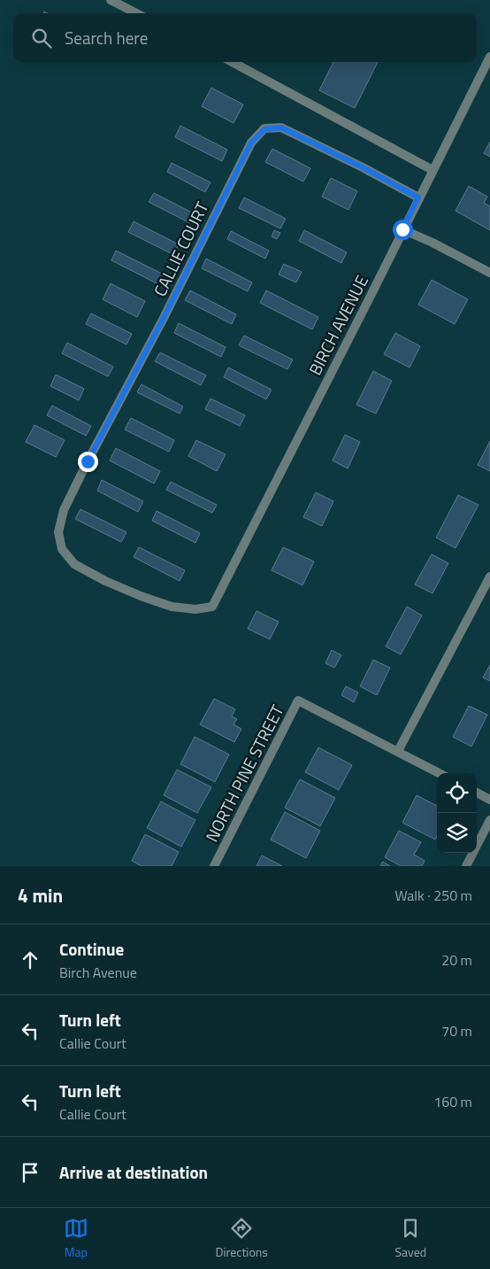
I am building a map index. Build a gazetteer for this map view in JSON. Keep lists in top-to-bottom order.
{
  "streets": {
    "street": ["CALLIE COURT", "BIRCH AVENUE", "NORTH PINE STREET"]
  },
  "crossings": [
    ["CALLIE COURT", "BIRCH AVENUE"]
  ],
  "page": {
    "search": "Search here",
    "heading": ["4 min", "Walk · 250 m"],
    "list": [
      ["Continue", "Birch Avenue", "20 m"],
      ["Turn left", "Callie Court", "70 m"],
      ["Turn left", "Callie Court", "160 m"],
      "Arrive at destination"
    ],
    "nav": ["Map", "Directions", "Saved"]
  }
}
